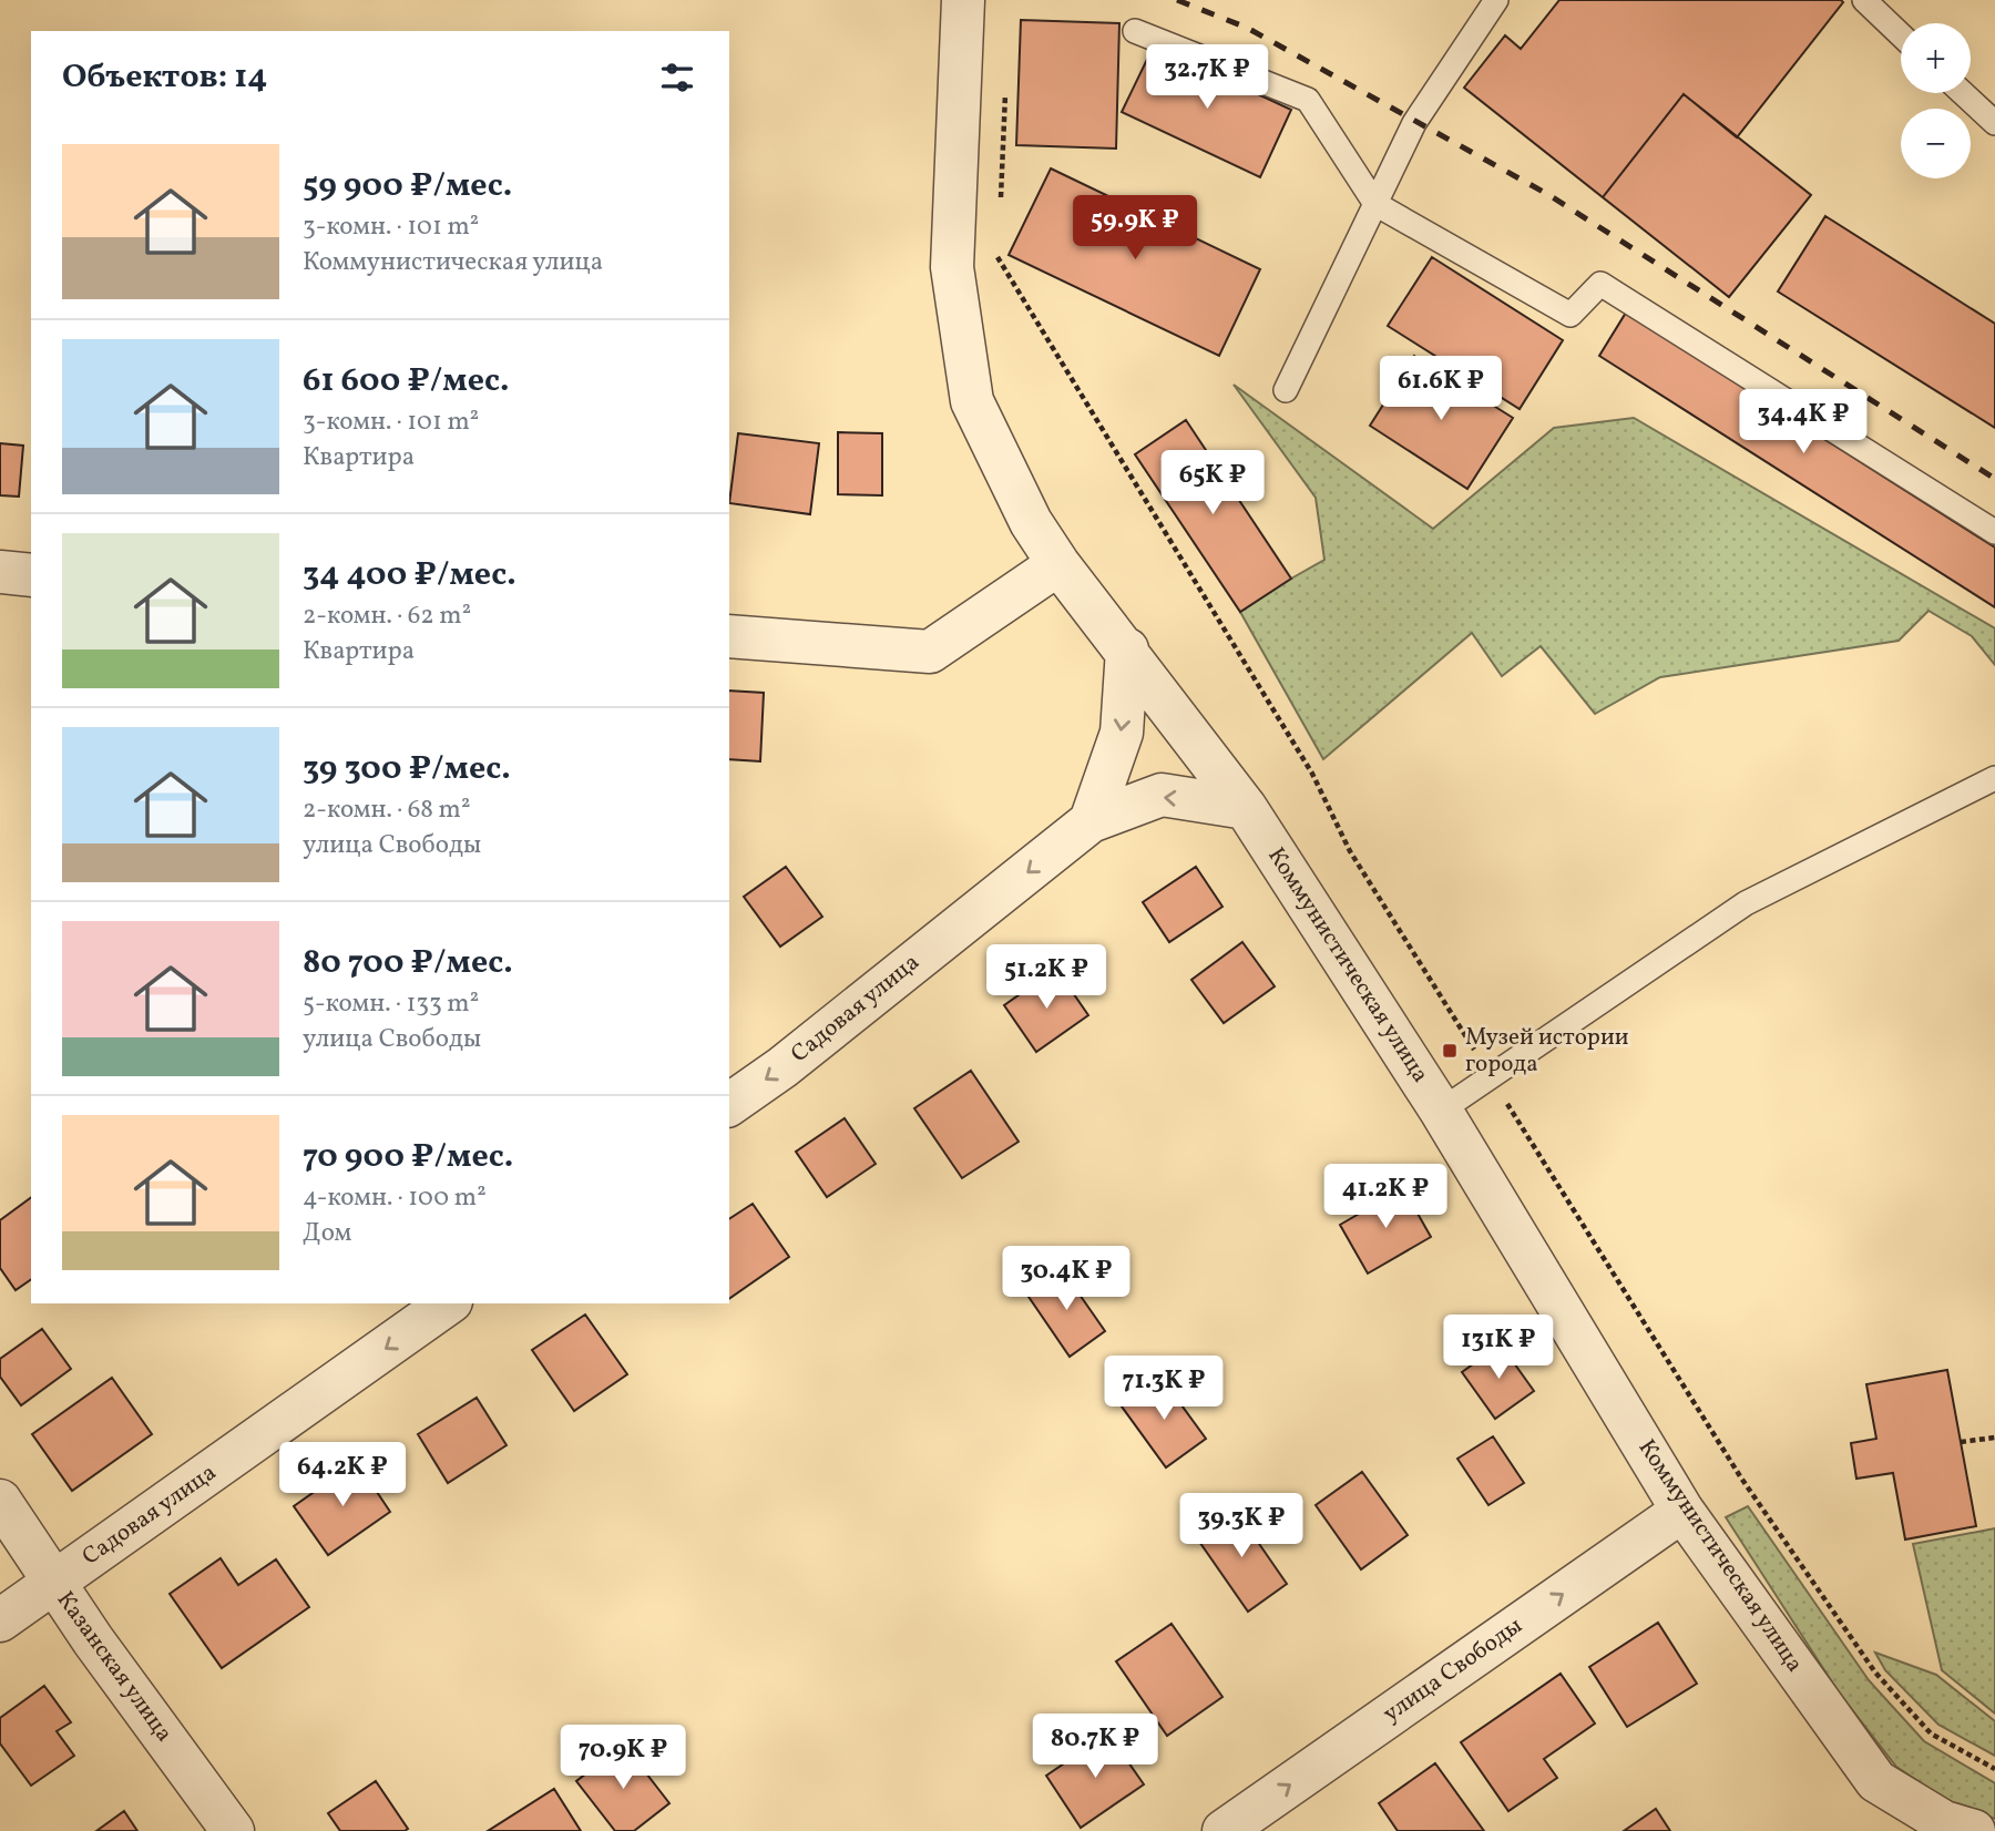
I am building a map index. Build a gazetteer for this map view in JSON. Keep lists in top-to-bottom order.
{
  "streets": {
    "street": [
      "Коммунистическая улица",
      "Садовая улица",
      "Казанская улица",
      "улица Свободы"
    ]
  },
  "crossings": [
    ["Коммунистическая улица", "Садовая улица"],
    ["Коммунистическая улица", "улица Свободы"],
    ["Садовая улица", "Казанская улица"]
  ],
  "one_way": ["Садовая улица", "улица Свободы"],
  "places": {
    "transit": ["Музей истории города"]
  },
  "page": {
    "map_buttons": ["+", "−"],
    "heading": "Объектов: 14",
    "price": [
      "32.7K ₽",
      "59.9K ₽",
      "61.6K ₽",
      "34.4K ₽",
      "65K ₽",
      "51.2K ₽",
      "41.2K ₽",
      "30.4K ₽",
      "131K ₽",
      "71.3K ₽",
      "64.2K ₽",
      "39.3K ₽",
      "80.7K ₽",
      "70.9K ₽"
    ],
    "list": [
      {
        "name": "59 900 ₽/мес.",
        "note": "3-комн. · 101 m² · Коммунистическая улица"
      },
      {
        "name": "61 600 ₽/мес.",
        "note": "3-комн. · 101 m² · Квартира"
      },
      {
        "name": "34 400 ₽/мес.",
        "note": "2-комн. · 62 m² · Квартира"
      },
      {
        "name": "39 300 ₽/мес.",
        "note": "2-комн. · 68 m² · улица Свободы"
      },
      {
        "name": "80 700 ₽/мес.",
        "note": "5-комн. · 133 m² · улица Свободы"
      },
      {
        "name": "70 900 ₽/мес.",
        "note": "4-комн. · 100 m² · Дом"
      }
    ]
  }
}
